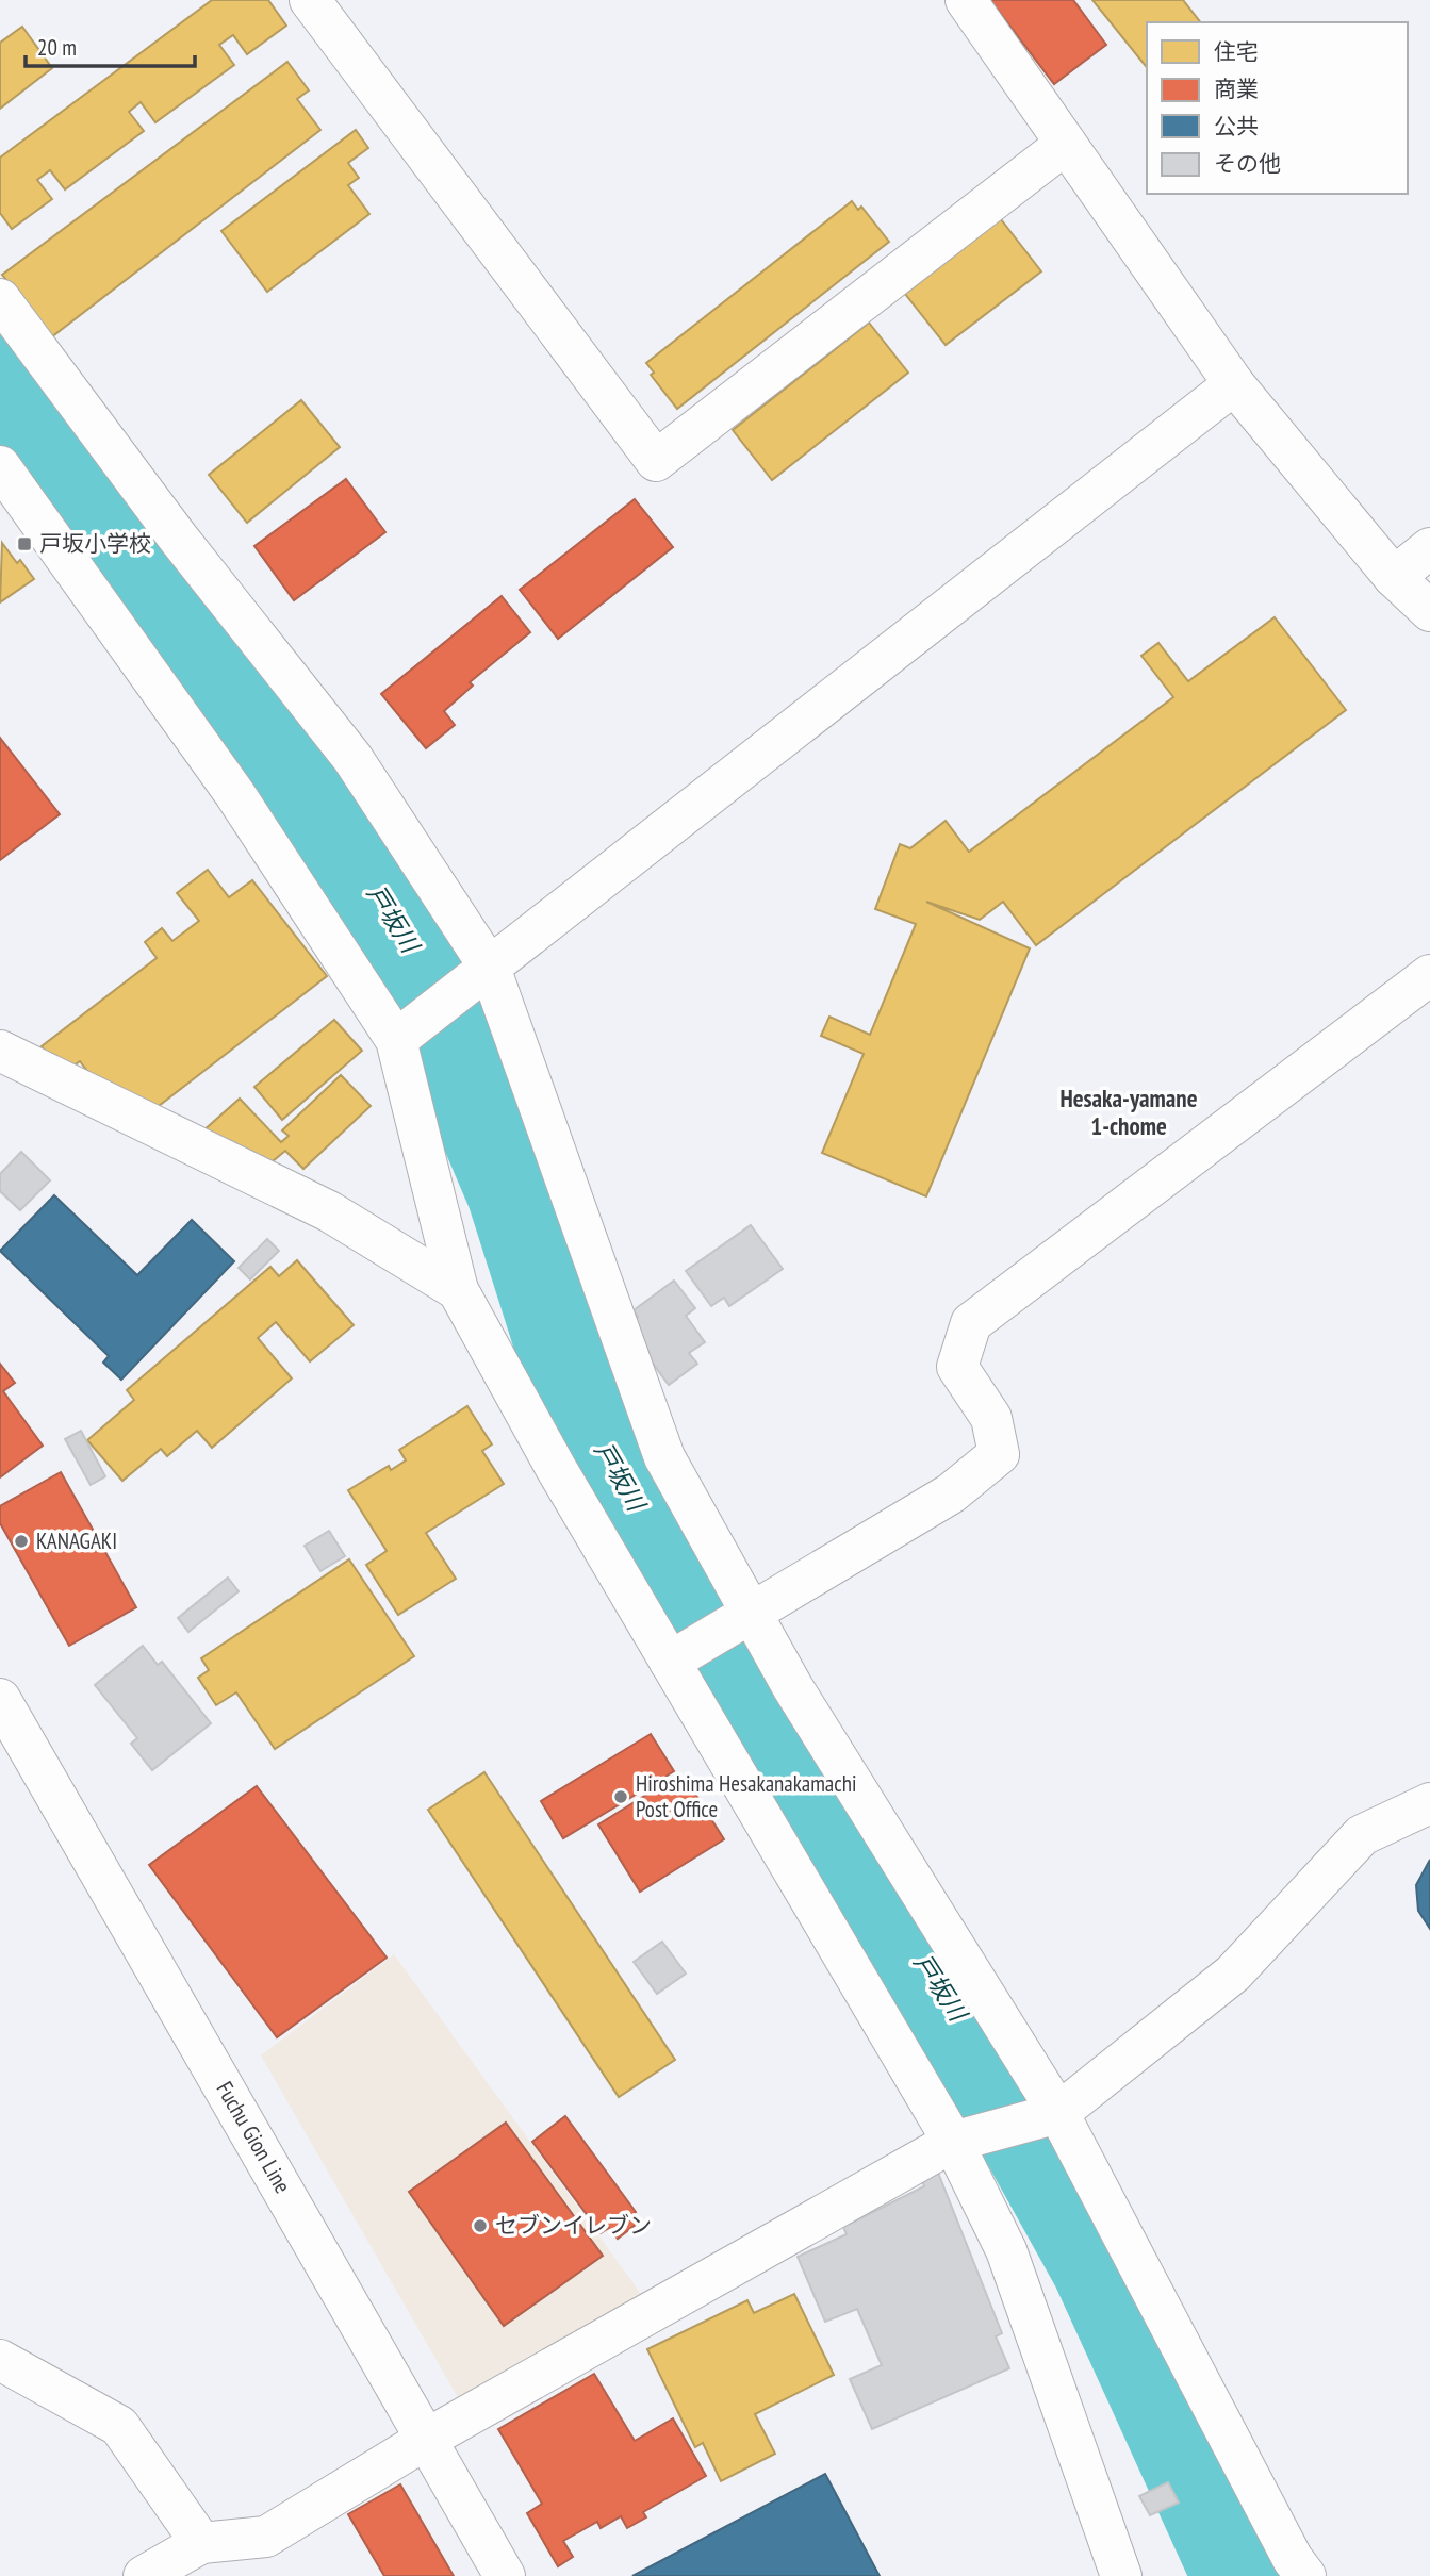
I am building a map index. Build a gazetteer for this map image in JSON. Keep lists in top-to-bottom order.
{
  "streets": {
    "street": ["Fuchu Gion Line"]
  },
  "districts": ["Hesaka-yamane 1-chome"],
  "water": ["戸坂川"],
  "places": {
    "transit": ["戸坂小学校"],
    "other": ["KANAGAKI", "Hiroshima Hesakanakamachi Post Office", "セブンイレブン"]
  },
  "legend": [
    "住宅",
    "商業",
    "公共",
    "その他"
  ],
  "scale_bar": "20 m"
}
